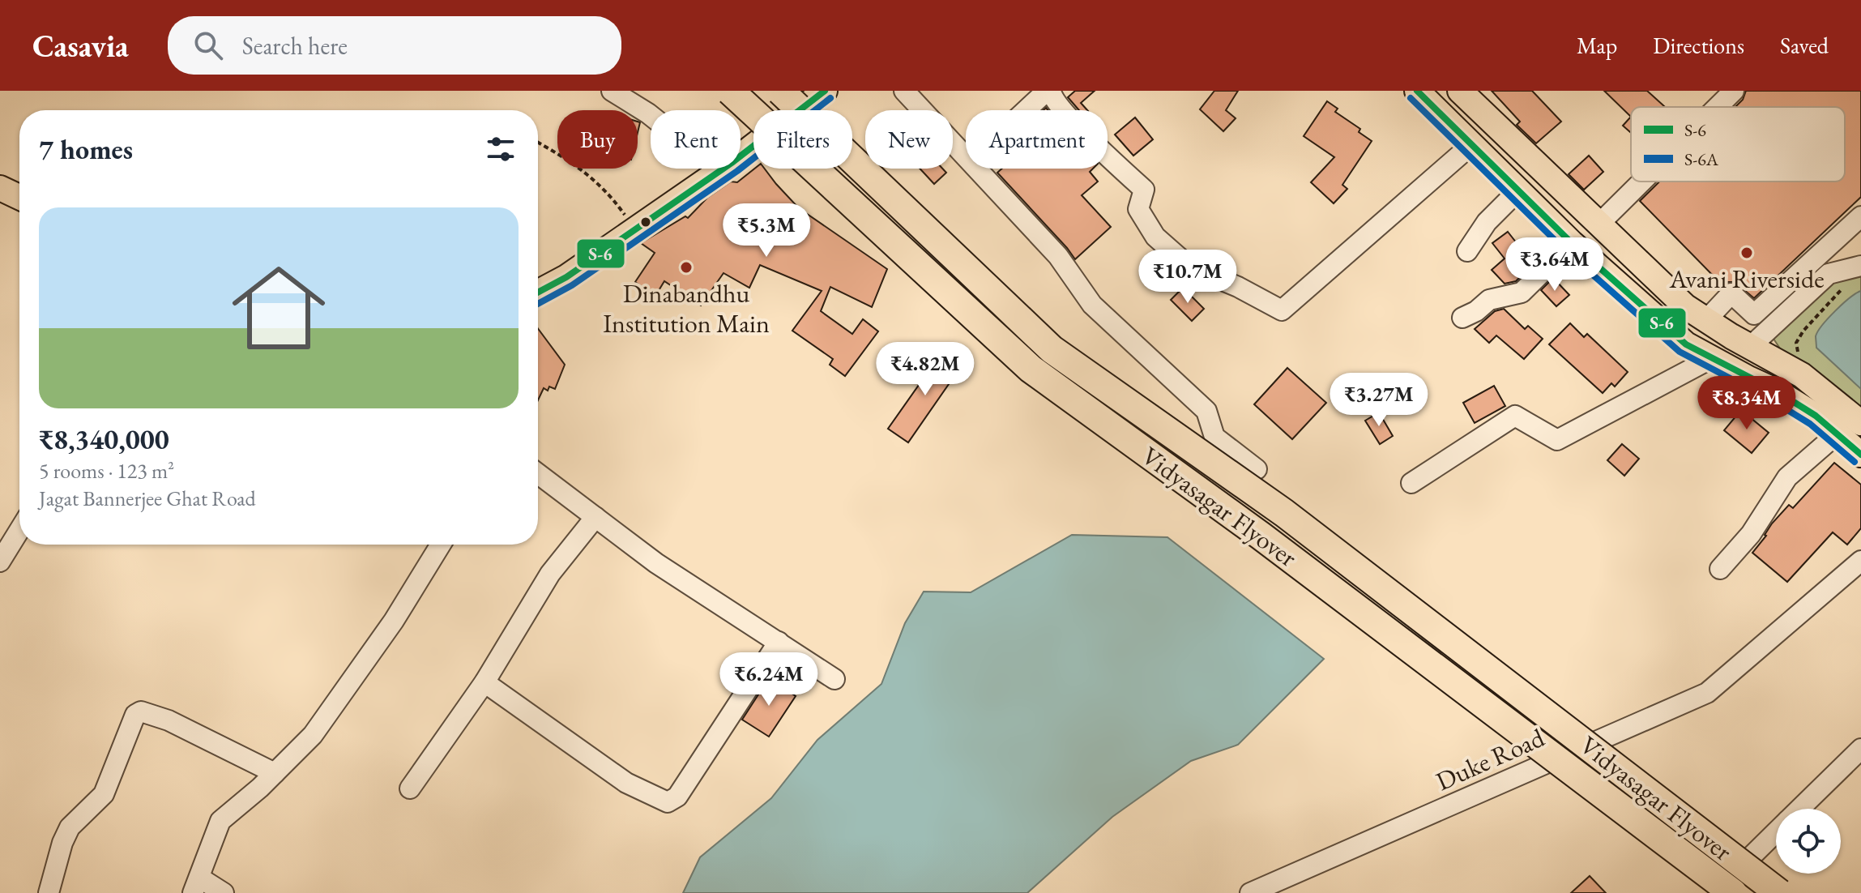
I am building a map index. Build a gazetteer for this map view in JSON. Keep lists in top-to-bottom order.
{
  "streets": {
    "highway": ["Vidyasagar Flyover"],
    "street": ["Duke Road"]
  },
  "places": ["Avani Riverside", "Dinabandhu Institution Main"],
  "lines": ["transit line S-6", "transit line S-6A"],
  "legend": ["S-6", "S-6A"],
  "page": {
    "header": "Casavia",
    "search": "Search here",
    "nav": ["Map", "Directions", "Saved"],
    "chip": [
      "Buy",
      "Rent",
      "Filters",
      "New",
      "Apartment"
    ],
    "heading": "7 homes",
    "list": [
      {
        "name": "₹8,340,000",
        "note": "5 rooms · 123 m² · Jagat Bannerjee Ghat Road"
      }
    ],
    "price": [
      "₹5.3M",
      "₹3.64M",
      "₹10.7M",
      "₹4.82M",
      "₹3.27M",
      "₹8.34M",
      "₹6.24M"
    ]
  }
}
